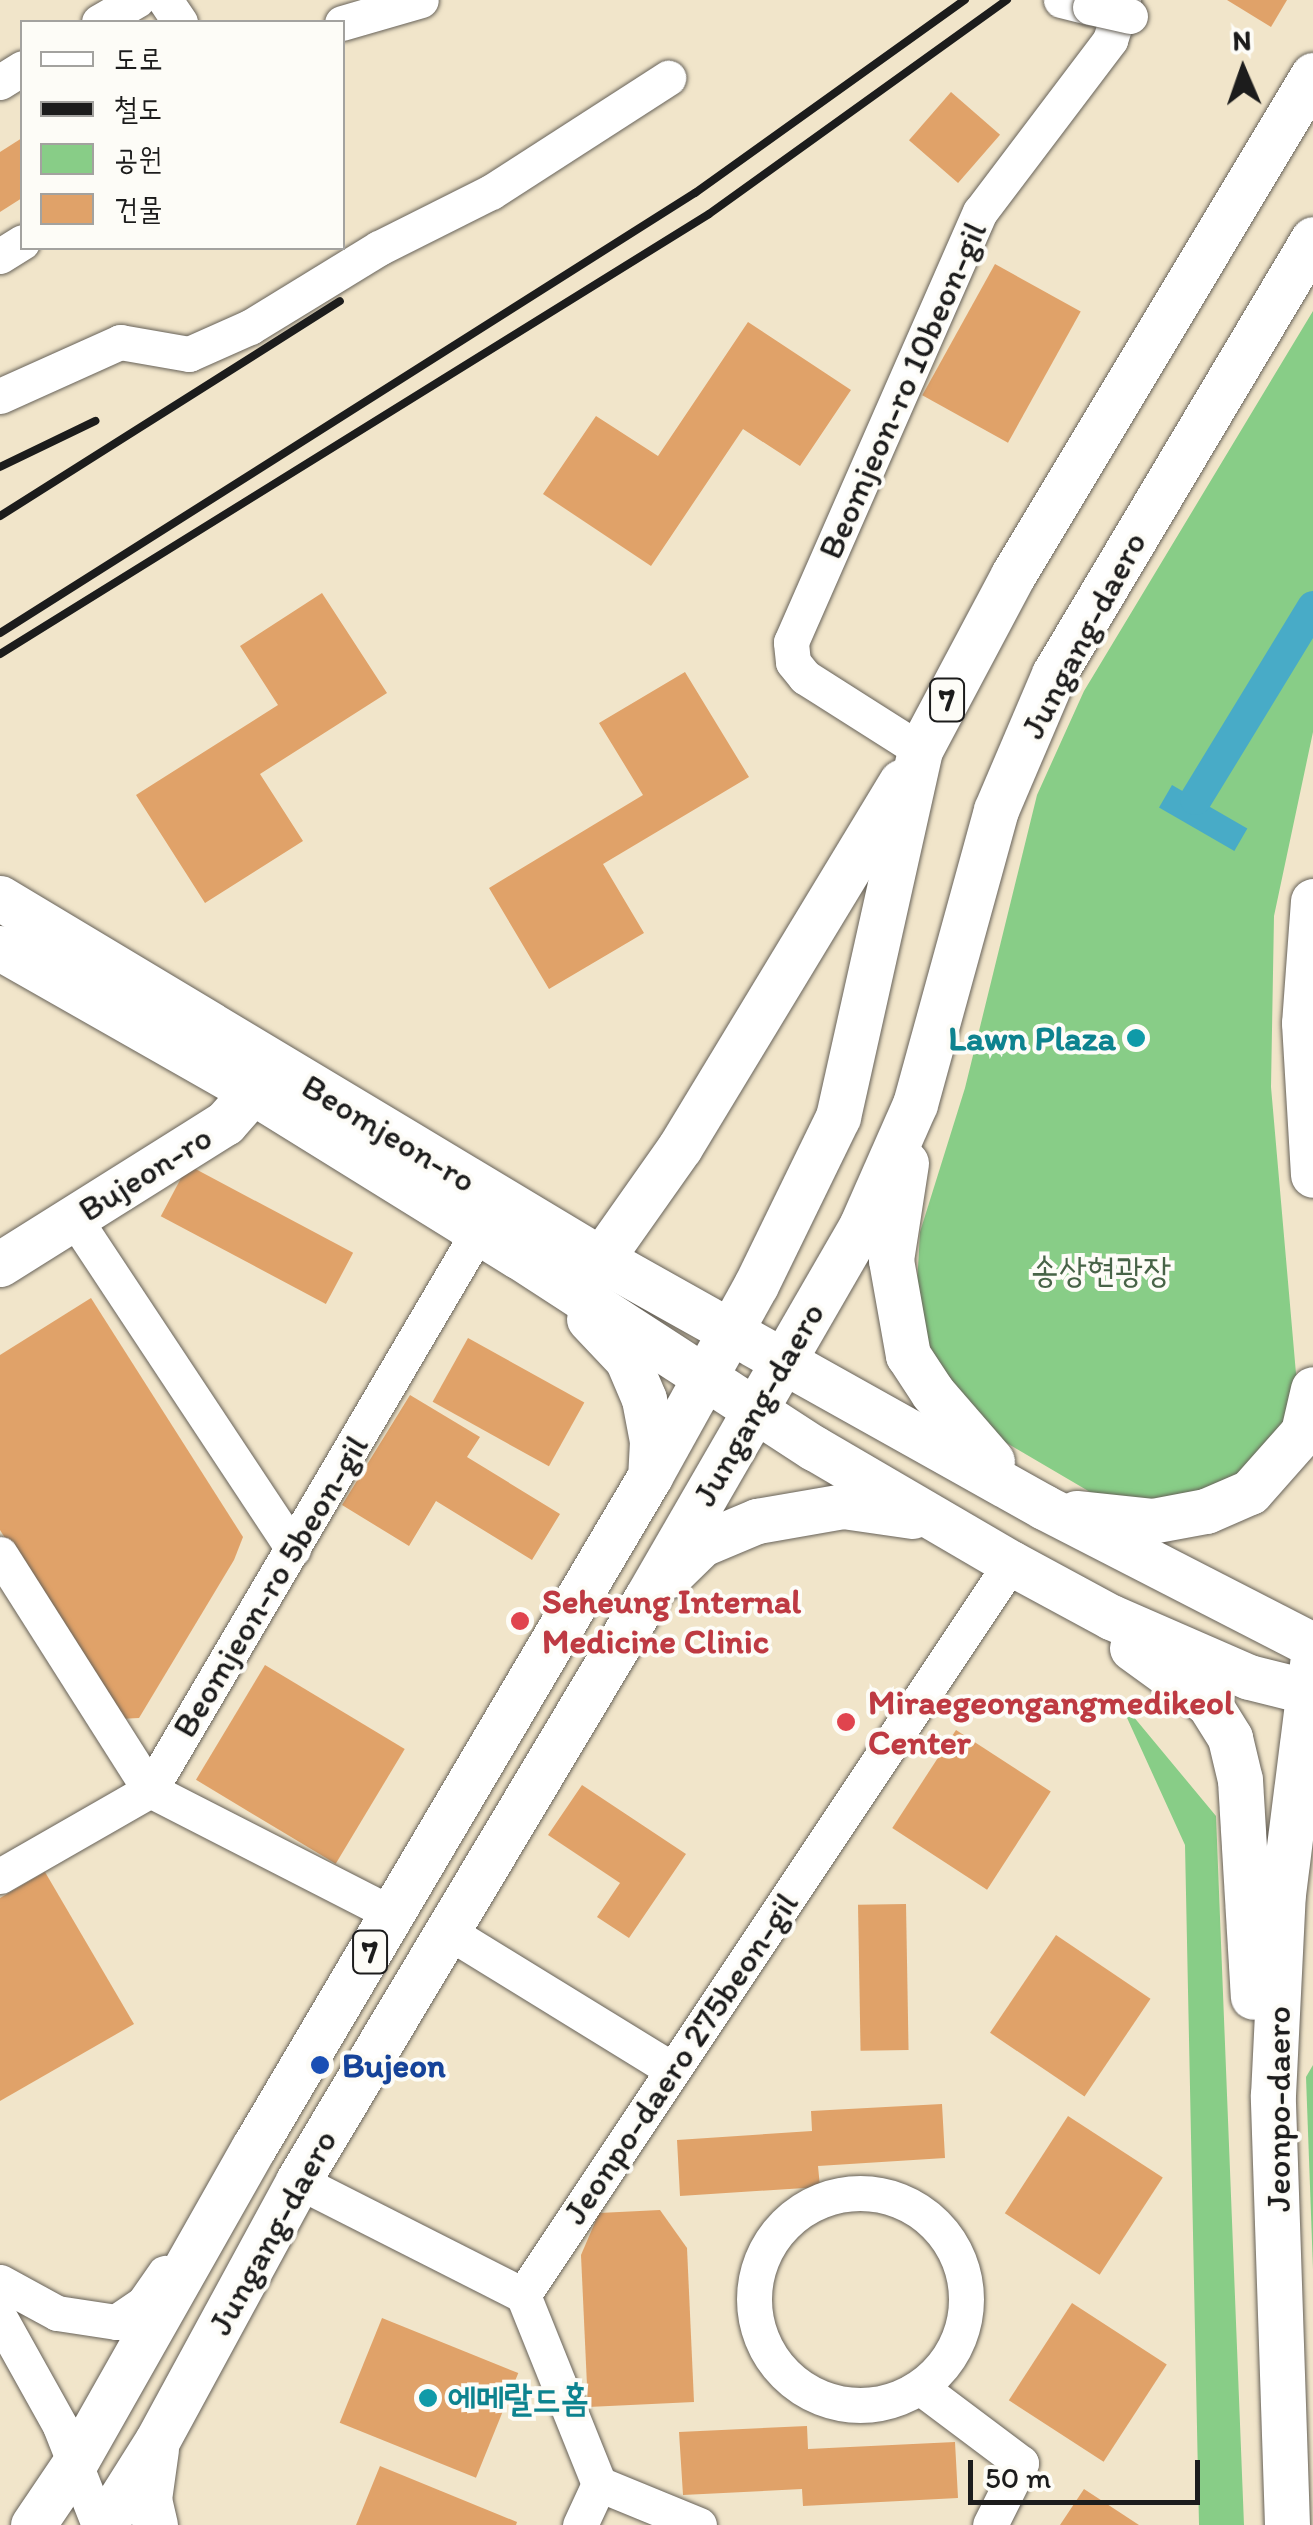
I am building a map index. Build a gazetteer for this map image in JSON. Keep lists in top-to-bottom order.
{
  "streets": {
    "main road": [
      "Jungang-daero",
      "7",
      "Beomjeon-ro",
      "Bujeon-ro",
      "Jeonpo-daero"
    ],
    "street": ["Beomjeon-ro 10beon-gil", "Beomjeon-ro 5beon-gil", "Jeonpo-daero 275beon-gil"]
  },
  "crossings": [
    ["Beomjeon-ro 10beon-gil", "Jungang-daero"],
    ["Jungang-daero", "Beomjeon-ro"],
    ["Jungang-daero", "Jeonpo-daero"],
    ["Beomjeon-ro", "Bujeon-ro"],
    ["Beomjeon-ro", "Beomjeon-ro 5beon-gil"],
    ["Beomjeon-ro", "Jeonpo-daero"],
    ["Jeonpo-daero 275beon-gil", "Jeonpo-daero"]
  ],
  "parks": ["송상현광장"],
  "places": [
    "Lawn Plaza",
    "Seheung Internal Medicine Clinic",
    "Miraegeongangmedikeol Center",
    "Bujeon",
    "에메랄드홈"
  ],
  "legend": [
    "도로",
    "철도",
    "공원",
    "건물"
  ],
  "scale_bar": "50 m",
  "north": "top"
}
